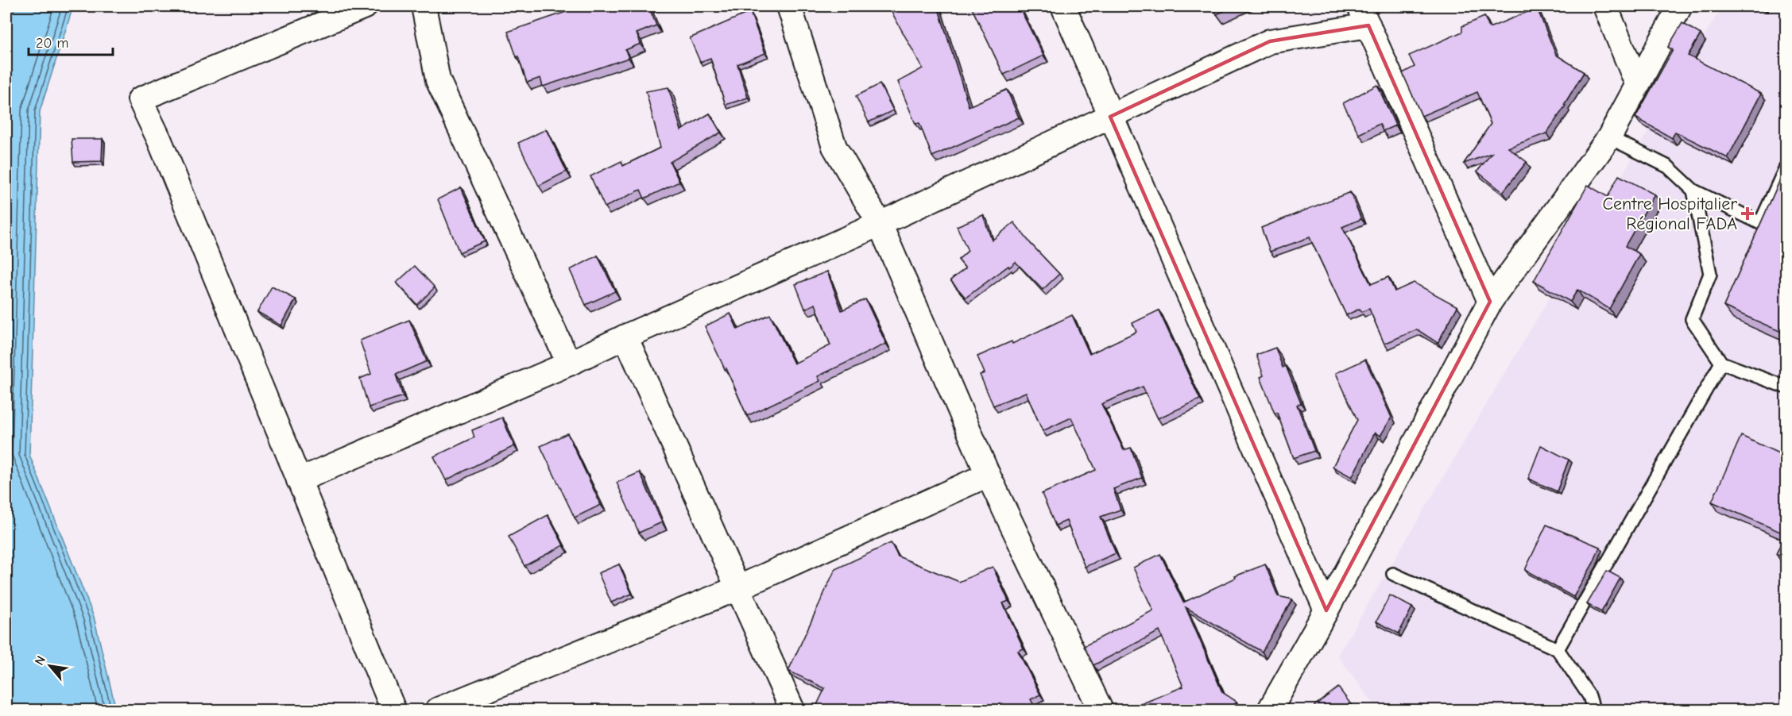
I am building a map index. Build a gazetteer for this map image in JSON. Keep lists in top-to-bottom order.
{
  "places": {
    "health": ["Centre Hospitalier Régional FADA"]
  },
  "scale_bar": "20 m",
  "north": "top left"
}
